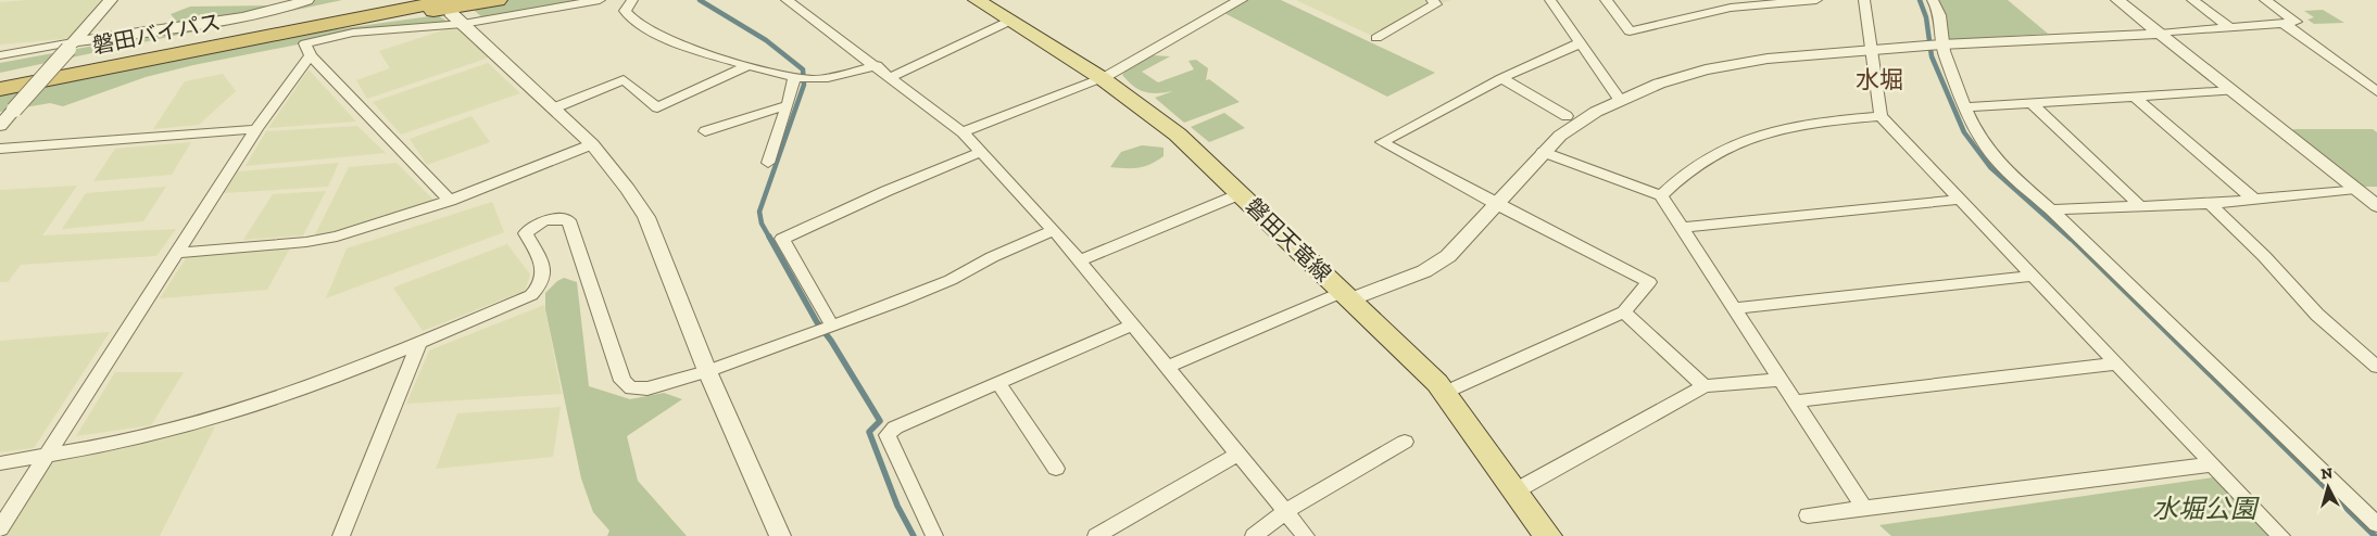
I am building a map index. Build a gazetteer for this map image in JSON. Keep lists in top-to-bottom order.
{
  "streets": {
    "highway": ["磐田バイパス"],
    "main road": ["磐田天竜線"]
  },
  "districts": ["水堀"],
  "parks": ["水堀公園"],
  "north": "top"
}
